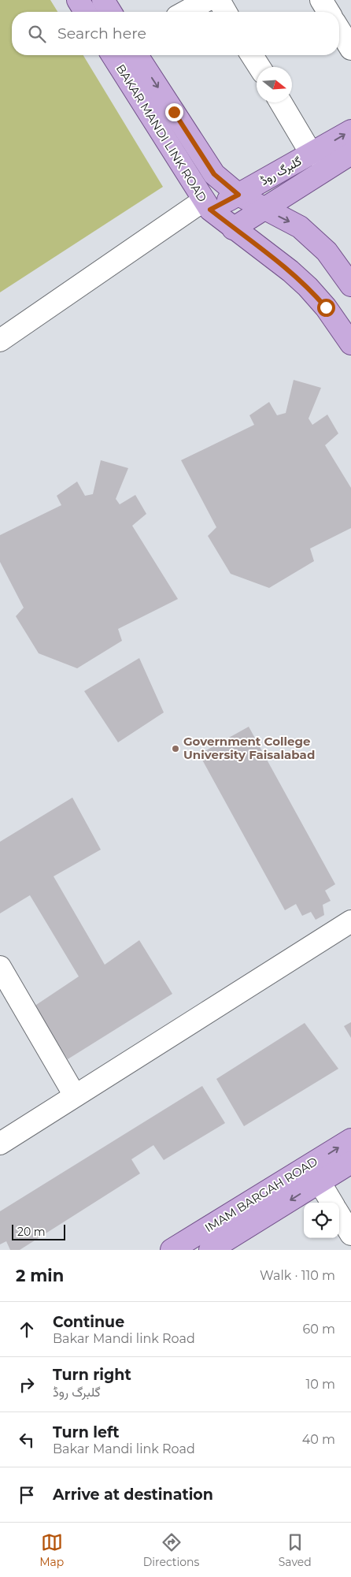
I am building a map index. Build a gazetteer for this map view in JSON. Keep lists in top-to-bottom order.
{
  "streets": {
    "main road": ["BAKAR MANDI LINK ROAD", "گلبرگ روڈ", "IMAM BARGAH ROAD"]
  },
  "crossings": [
    ["BAKAR MANDI LINK ROAD", "گلبرگ روڈ"]
  ],
  "places": ["Government College University Faisalabad"],
  "scale_bar": "20 m",
  "north": "right",
  "page": {
    "search": "Search here",
    "scale": "20 m",
    "heading": ["2 min", "Walk · 110 m"],
    "list": [
      ["Continue", "Bakar Mandi link Road", "60 m"],
      ["Turn right", "گلبرگ روڈ", "10 m"],
      ["Turn left", "Bakar Mandi link Road", "40 m"],
      "Arrive at destination"
    ],
    "nav": ["Map", "Directions", "Saved"]
  }
}
